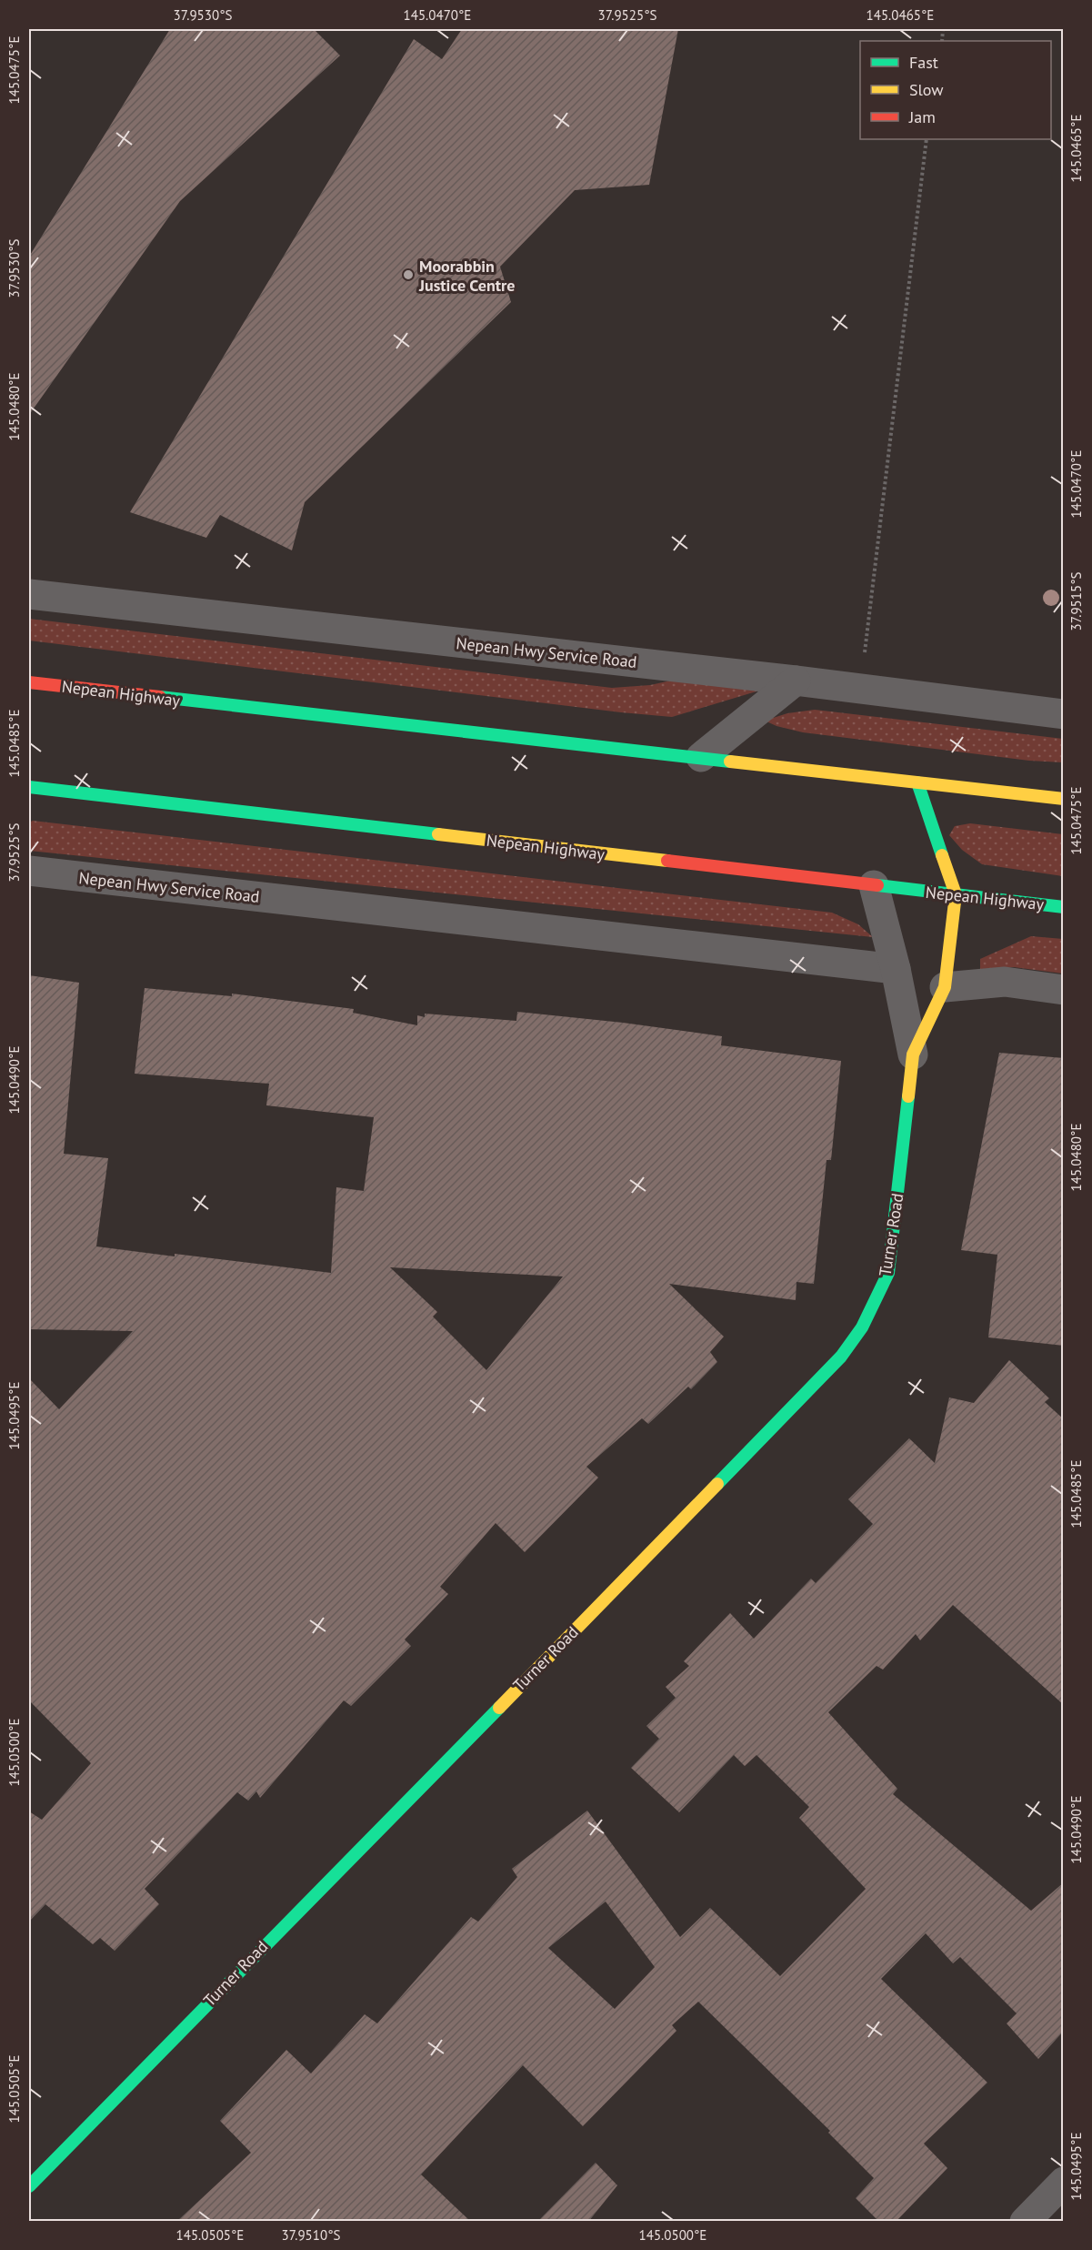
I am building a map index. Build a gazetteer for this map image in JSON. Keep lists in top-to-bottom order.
{
  "streets": {
    "main road": ["Nepean Highway", "Turner Road"],
    "street": ["Nepean Hwy Service Road"]
  },
  "crossings": [
    ["Nepean Hwy Service Road", "Turner Road"],
    ["Nepean Highway", "Turner Road"]
  ],
  "places": ["Moorabbin Justice Centre"],
  "legend": ["Fast", "Slow", "Jam"],
  "coordinates": [
    "37.9530°S",
    "145.0470°E",
    "37.9525°S",
    "145.0465°E",
    "145.0475°E",
    "145.0480°E",
    "37.9515°S",
    "145.0485°E",
    "145.0490°E",
    "145.0495°E",
    "145.0500°E",
    "145.0505°E",
    "37.9510°S"
  ]
}
